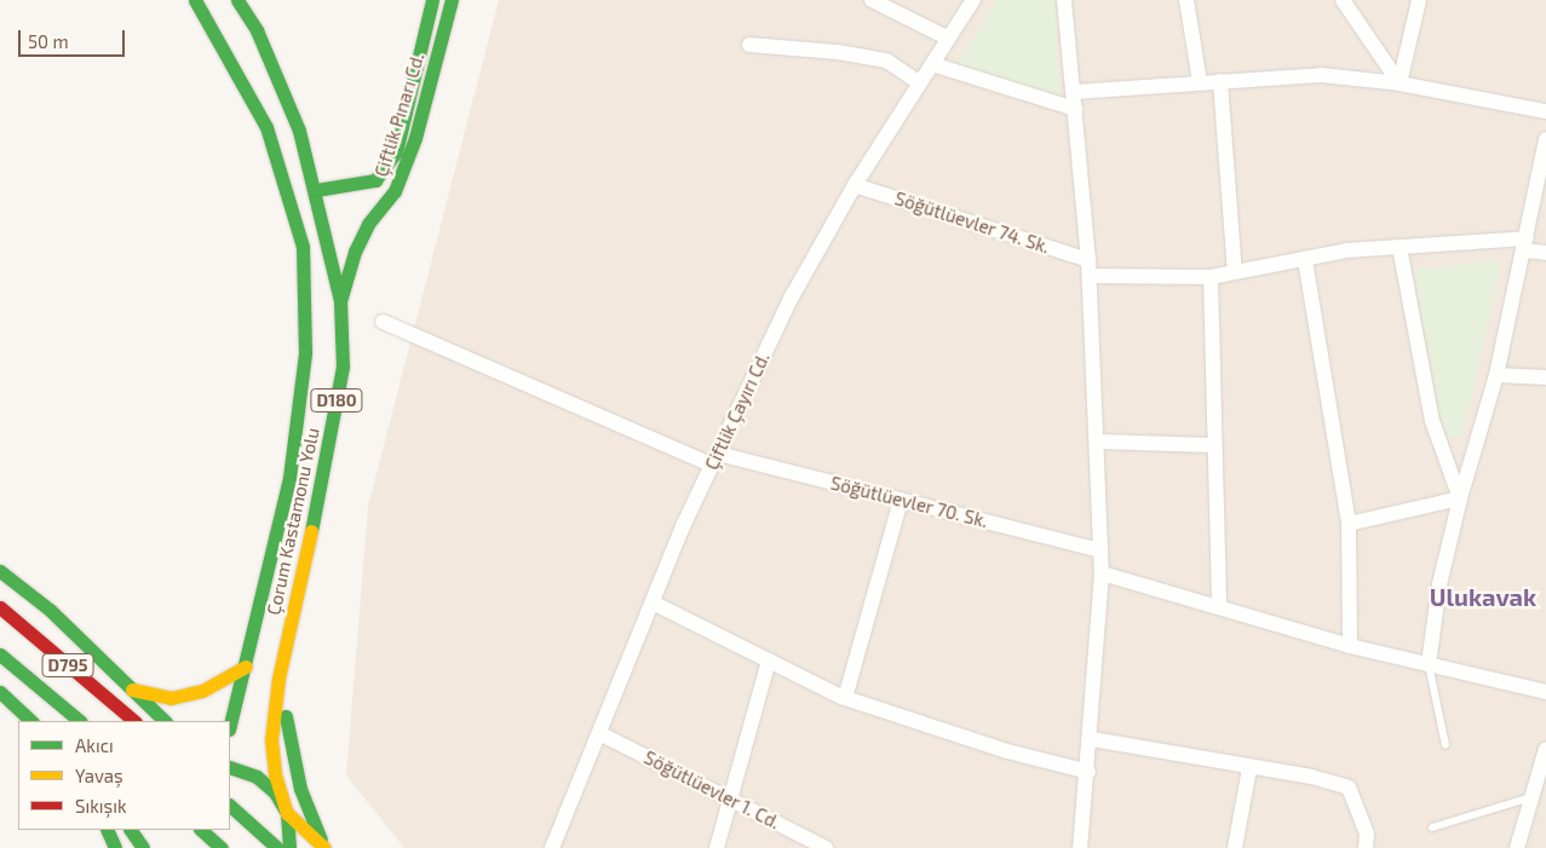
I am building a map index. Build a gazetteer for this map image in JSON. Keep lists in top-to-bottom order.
{
  "streets": {
    "main road": [
      "Çiftlik Pınarı Cd.",
      "D180",
      "Çorum Kastamonu Yolu",
      "D795"
    ],
    "street": [
      "Söğütlüevler 74. Sk.",
      "Çiftlik Çayırı Cd.",
      "Söğütlüevler 70. Sk.",
      "Söğütlüevler 1. Cd."
    ]
  },
  "crossings": [
    ["Çiftlik Pınarı Cd.", "Çorum Kastamonu Yolu"],
    ["Söğütlüevler 74. Sk.", "Çiftlik Çayırı Cd."],
    ["Çiftlik Çayırı Cd.", "Söğütlüevler 70. Sk."],
    ["Çiftlik Çayırı Cd.", "Söğütlüevler 1. Cd."]
  ],
  "districts": ["Ulukavak"],
  "legend": ["Akıcı", "Yavaş", "Sıkışık"],
  "scale_bar": "50 m"
}
